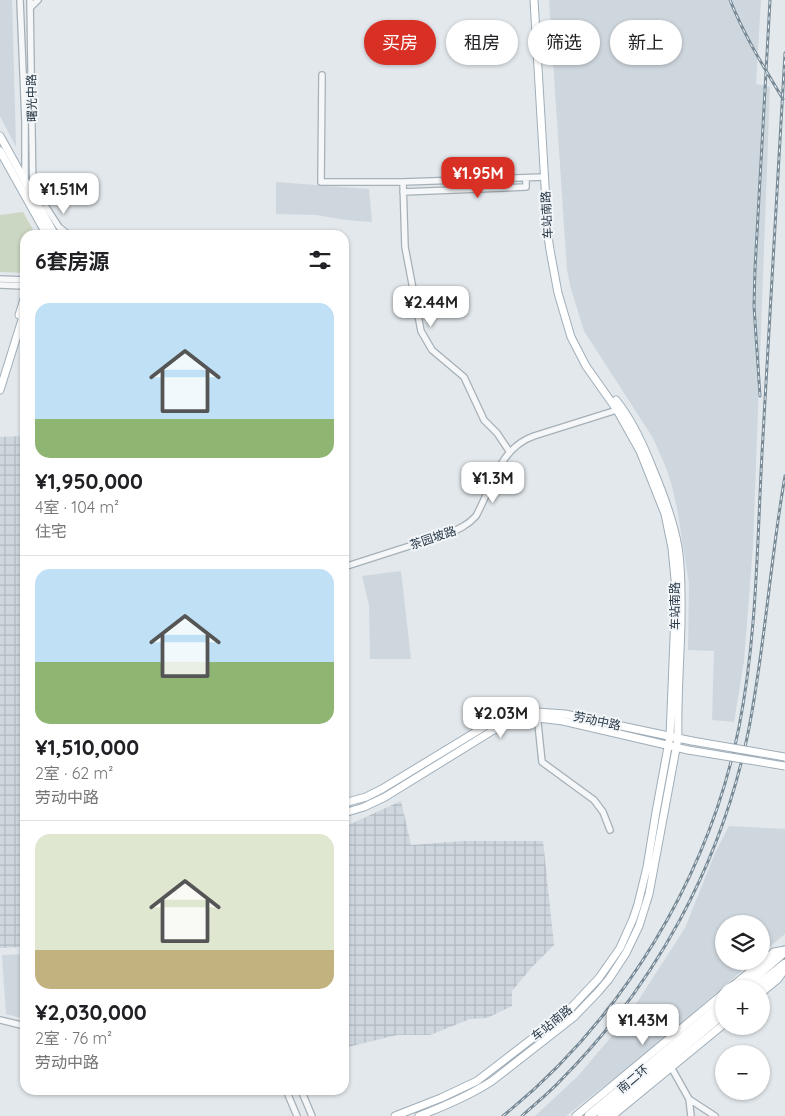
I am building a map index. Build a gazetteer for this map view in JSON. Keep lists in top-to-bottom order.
{
  "streets": {
    "highway": ["南二环"],
    "main road": ["车站南路", "劳动中路"],
    "street": ["曙光中路", "茶园坡路"]
  },
  "crossings": [
    ["车站南路", "茶园坡路"],
    ["车站南路", "劳动中路"]
  ],
  "page": {
    "chip": [
      "买房",
      "租房",
      "筛选",
      "新上"
    ],
    "price": [
      "¥1.95M",
      "¥1.51M",
      "¥2.44M",
      "¥1.3M",
      "¥2.03M",
      "¥1.43M"
    ],
    "heading": "6套房源",
    "list": [
      {
        "name": "¥1,950,000",
        "note": "4室 · 104 m² · 住宅"
      },
      {
        "name": "¥1,510,000",
        "note": "2室 · 62 m² · 劳动中路"
      },
      {
        "name": "¥2,030,000",
        "note": "2室 · 76 m² · 劳动中路"
      }
    ],
    "map_buttons": ["+", "−"]
  }
}
